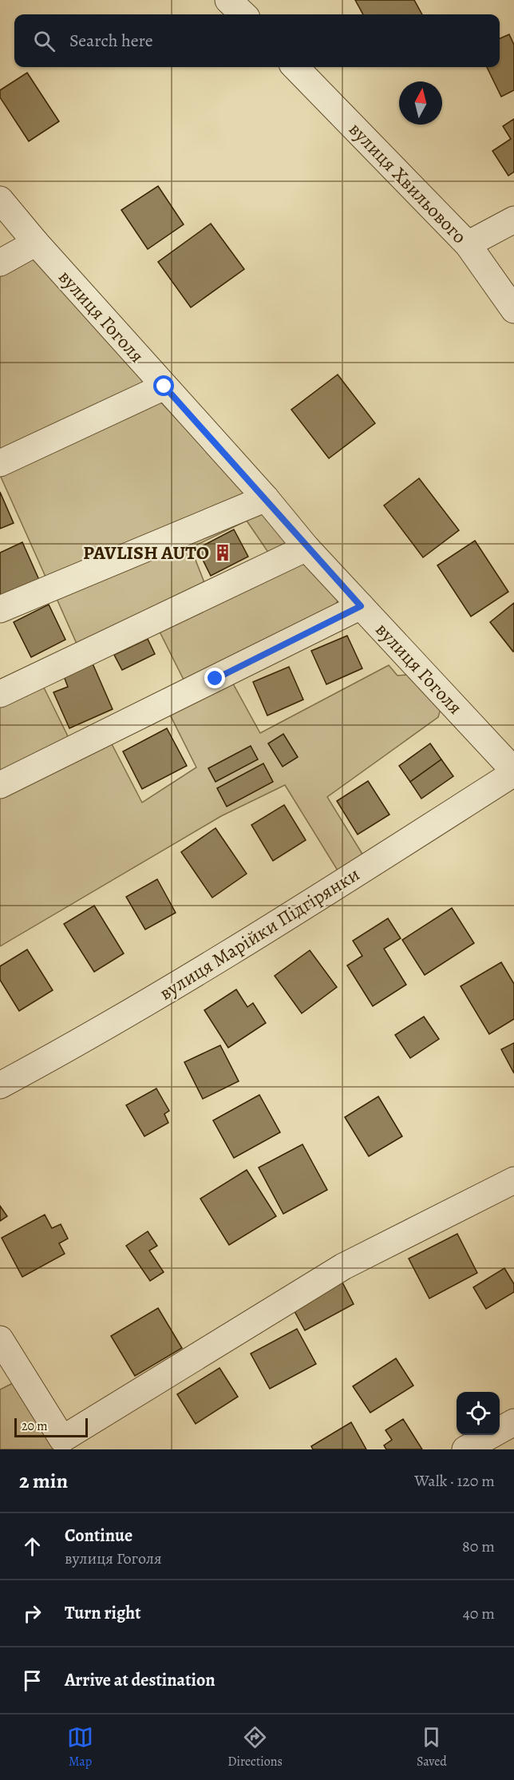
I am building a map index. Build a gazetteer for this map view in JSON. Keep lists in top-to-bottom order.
{
  "streets": {
    "street": ["вулиця Хвильового", "вулиця Гоголя", "вулиця Марійки Підгірянки"]
  },
  "crossings": [
    ["вулиця Гоголя", "вулиця Марійки Підгірянки"]
  ],
  "places": {
    "building": ["PAVLISH AUTO"]
  },
  "scale_bar": "20 m",
  "north": "top",
  "page": {
    "search": "Search here",
    "scale": "20 m",
    "heading": ["2 min", "Walk · 120 m"],
    "list": [
      ["Continue", "вулиця Гоголя", "80 m"],
      ["Turn right", "40 m"],
      "Arrive at destination"
    ],
    "nav": ["Map", "Directions", "Saved"]
  }
}
